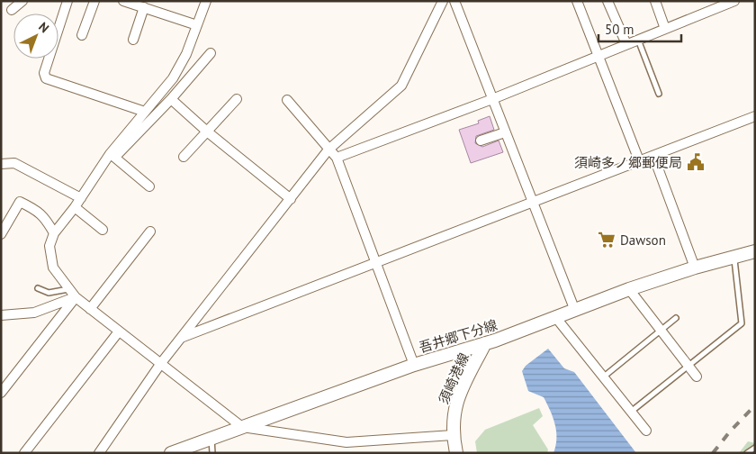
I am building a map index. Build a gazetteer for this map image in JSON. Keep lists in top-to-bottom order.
{
  "streets": {
    "main road": ["吾井郷下分線", "須崎港線"]
  },
  "crossings": [
    ["吾井郷下分線", "須崎港線"]
  ],
  "places": {
    "public building": ["須崎多ノ郷郵便局"],
    "supermarket": ["Dawson"]
  },
  "scale_bar": "50 m",
  "north": "top right"
}
